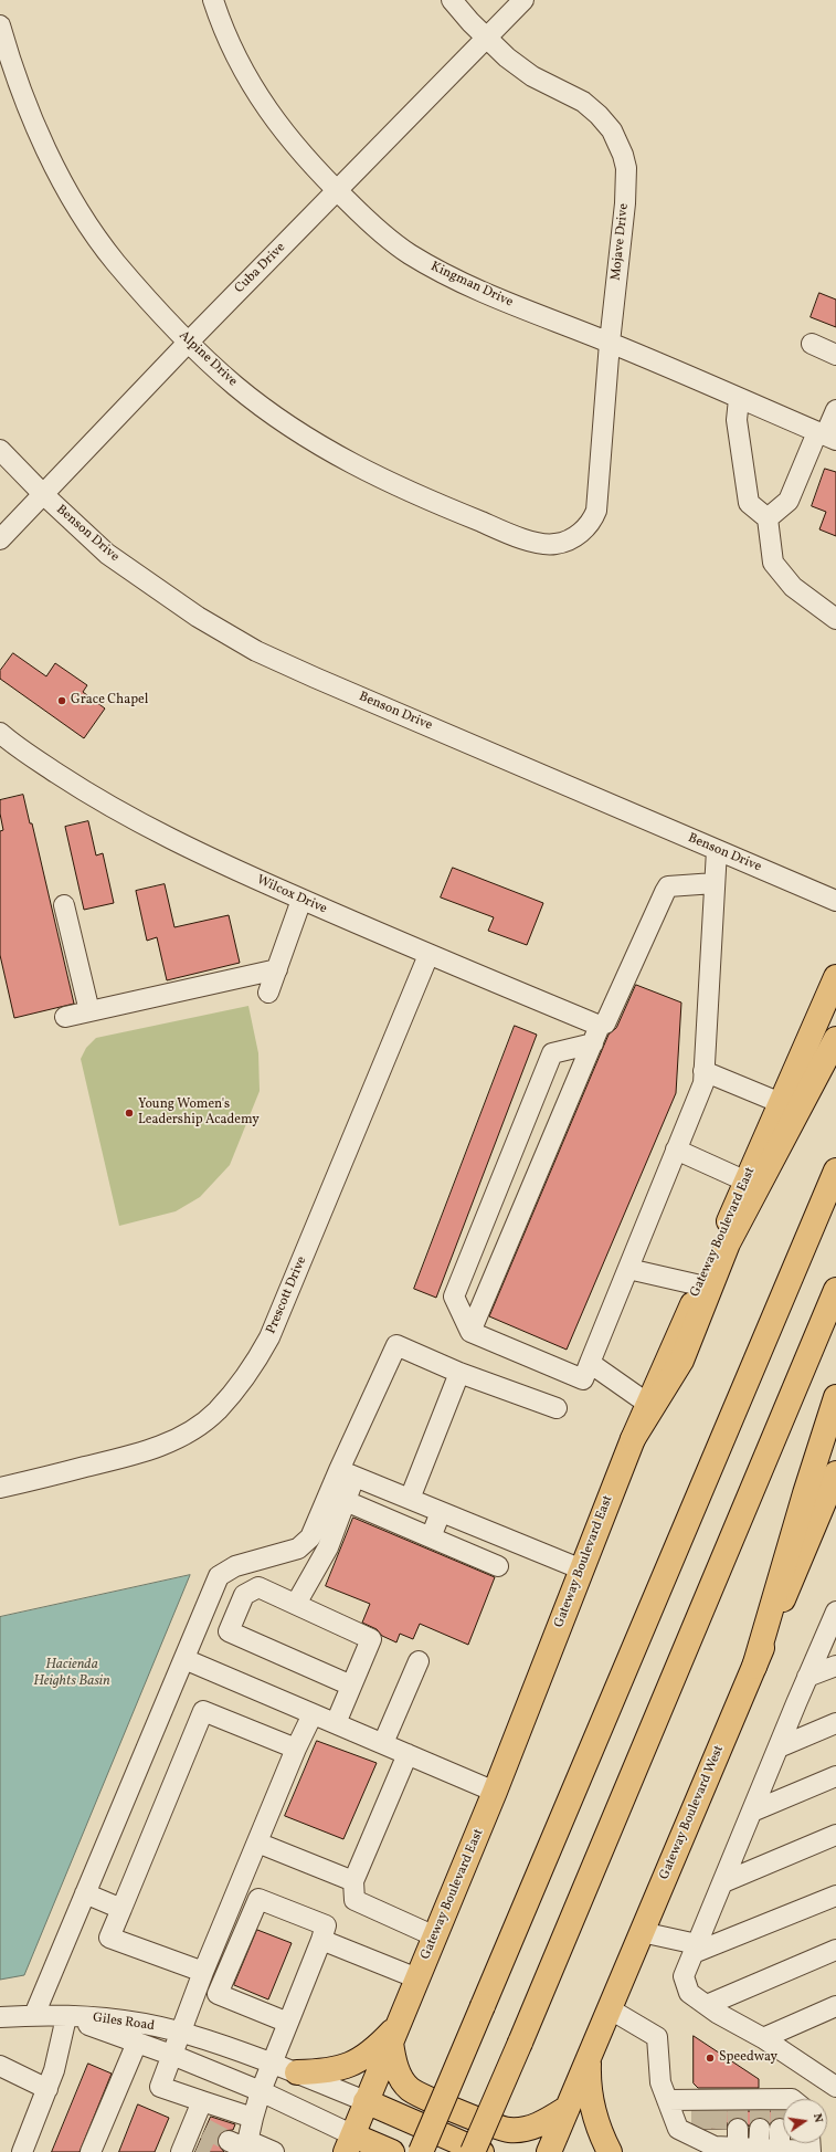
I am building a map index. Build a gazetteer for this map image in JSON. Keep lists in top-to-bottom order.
{
  "streets": {
    "main road": ["Gateway Boulevard East", "Gateway Boulevard West"],
    "street": [
      "Mojave Drive",
      "Cuba Drive",
      "Kingman Drive",
      "Alpine Drive",
      "Benson Drive",
      "Wilcox Drive",
      "Prescott Drive",
      "Giles Road"
    ]
  },
  "crossings": [
    ["Mojave Drive", "Cuba Drive"],
    ["Mojave Drive", "Kingman Drive"],
    ["Mojave Drive", "Alpine Drive"],
    ["Cuba Drive", "Kingman Drive"],
    ["Cuba Drive", "Alpine Drive"],
    ["Cuba Drive", "Benson Drive"],
    ["Wilcox Drive", "Prescott Drive"],
    ["Gateway Boulevard East", "Giles Road"]
  ],
  "water": ["Hacienda Heights Basin"],
  "places": ["Grace Chapel", "Young Women's Leadership Academy", "Speedway"],
  "north": "right"
}
